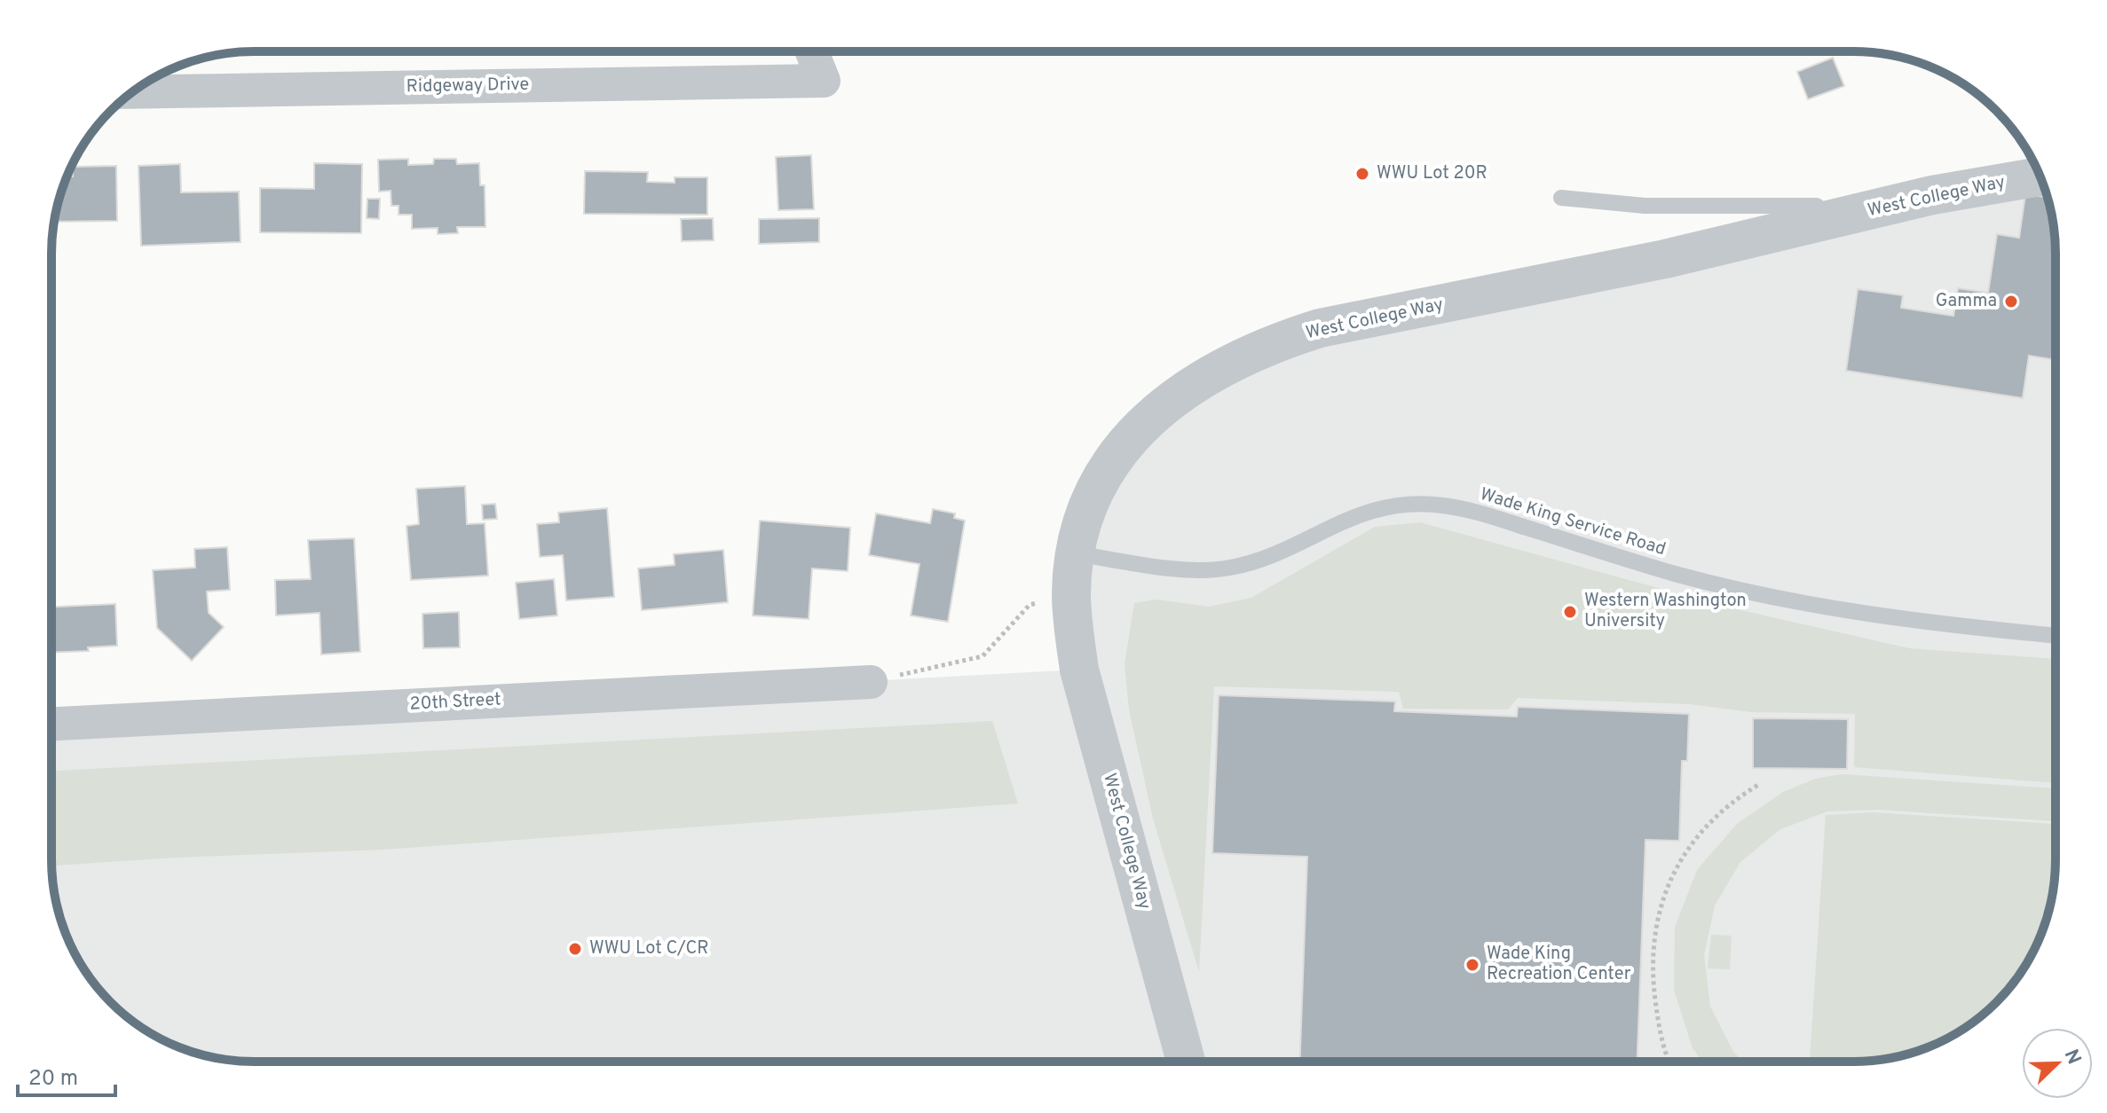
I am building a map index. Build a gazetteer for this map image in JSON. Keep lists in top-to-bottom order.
{
  "streets": {
    "street": ["Ridgeway Drive", "West College Way", "20th Street"],
    "lane": ["Wade King Service Road"]
  },
  "crossings": [
    ["West College Way", "Wade King Service Road"]
  ],
  "places": [
    "WWU Lot 20R",
    "Gamma",
    "Western Washington University",
    "WWU Lot C/CR",
    "Wade King Recreation Center"
  ],
  "scale_bar": "20 m",
  "north": "top right"
}
